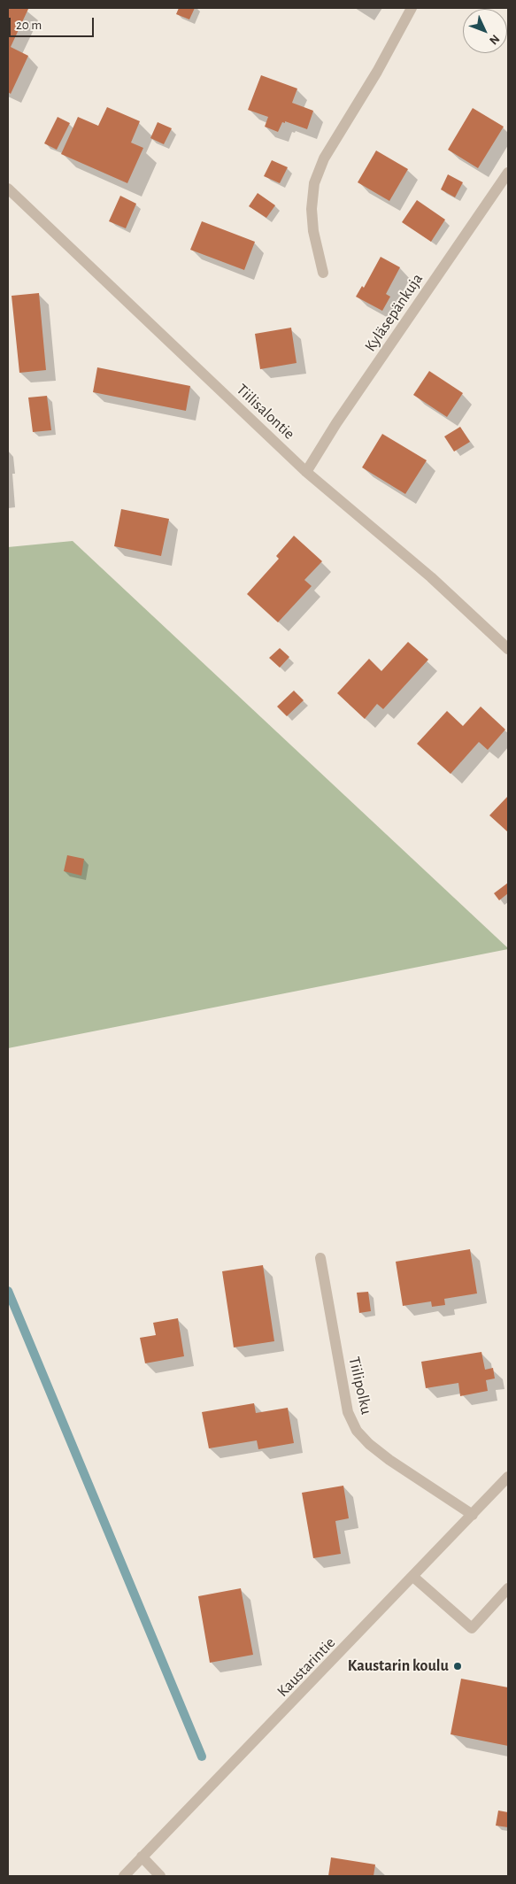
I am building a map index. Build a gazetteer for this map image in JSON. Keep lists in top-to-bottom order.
{
  "streets": {
    "street": [
      "Kyläsepänkuja",
      "Tiilisalontie",
      "Tiilipolku",
      "Kaustarintie"
    ]
  },
  "crossings": [
    ["Kyläsepänkuja", "Tiilisalontie"],
    ["Tiilipolku", "Kaustarintie"]
  ],
  "places": ["Kaustarin koulu"],
  "scale_bar": "20 m",
  "north": "bottom right"
}
